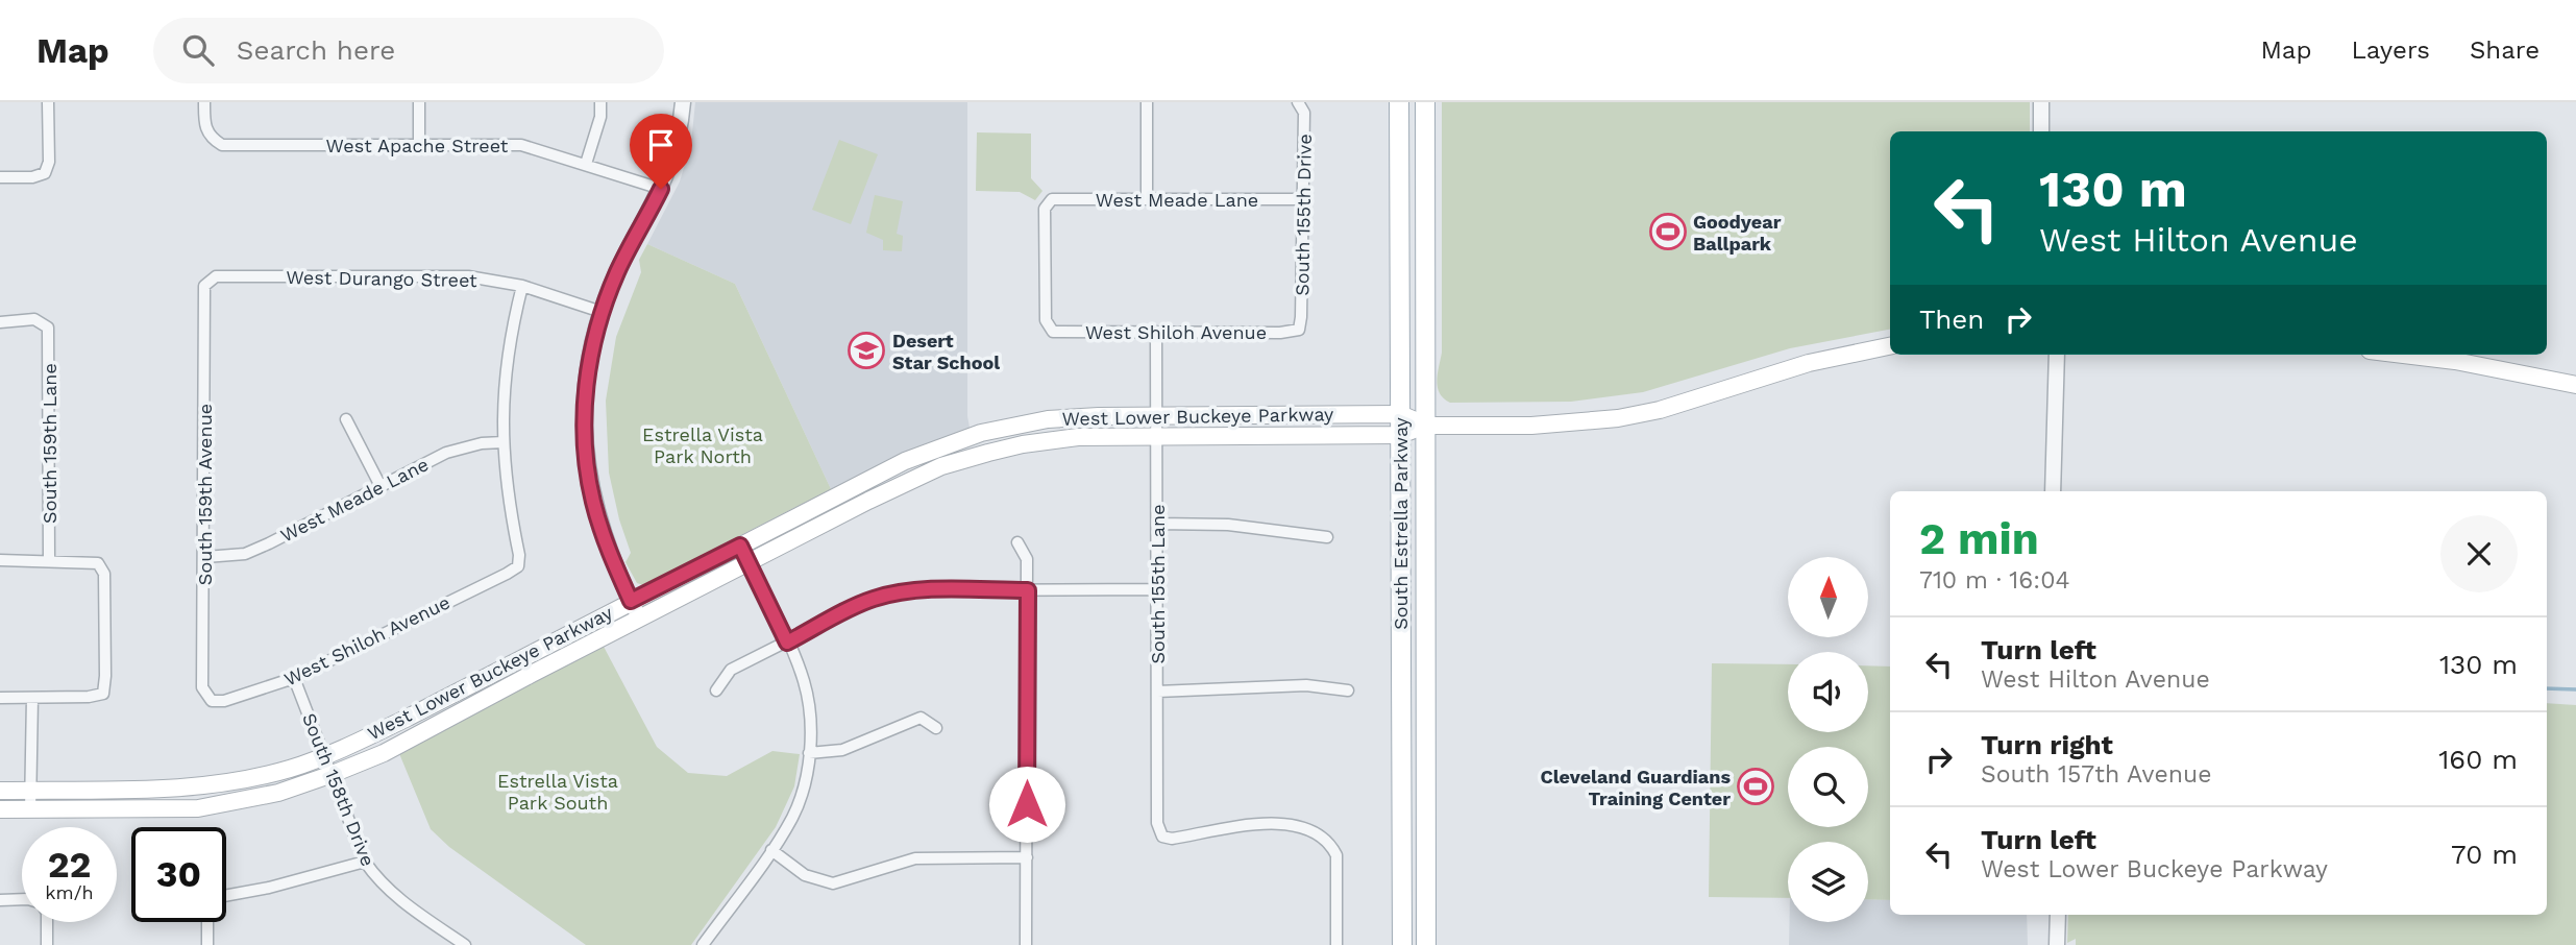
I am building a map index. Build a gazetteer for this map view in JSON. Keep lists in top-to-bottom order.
{
  "streets": {
    "main road": ["West Lower Buckeye Parkway", "South Estrella Parkway"],
    "street": [
      "West Apache Street",
      "West Meade Lane",
      "South 155th Drive",
      "West Durango Street",
      "West Shiloh Avenue",
      "South 159th Lane",
      "South 159th Avenue",
      "South 155th Lane",
      "South 158th Drive"
    ]
  },
  "crossings": [
    ["West Meade Lane", "South 155th Drive"],
    ["West Meade Lane", "West Shiloh Avenue"],
    ["West Meade Lane", "South 159th Avenue"],
    ["South 155th Drive", "West Shiloh Avenue"],
    ["West Durango Street", "South 159th Avenue"],
    ["West Shiloh Avenue", "South 159th Avenue"],
    ["West Shiloh Avenue", "South 155th Lane"],
    ["West Shiloh Avenue", "South 158th Drive"],
    ["West Lower Buckeye Parkway", "South Estrella Parkway"],
    ["West Lower Buckeye Parkway", "South 155th Lane"],
    ["West Lower Buckeye Parkway", "South 158th Drive"]
  ],
  "parks": ["Estrella Vista Park North", "Estrella Vista Park South"],
  "places": {
    "sports": ["Goodyear Ballpark", "Cleveland Guardians Training Center"],
    "school or university": ["Desert Star School"]
  },
  "north": "top",
  "page": {
    "header": "Map",
    "search": "Search here",
    "nav": ["Map", "Layers", "Share"],
    "turn": ["130 m", "West Hilton Avenue"],
    "then": "Then",
    "heading": ["2 min", "710 m · 16:04"],
    "list": [
      {
        "name": "Turn left",
        "note": "West Hilton Avenue",
        "value": "130 m"
      },
      {
        "name": "Turn right",
        "note": "South 157th Avenue",
        "value": "160 m"
      },
      {
        "name": "Turn left",
        "note": "West Lower Buckeye Parkway",
        "value": "70 m"
      }
    ],
    "speed": "22 km/h",
    "limit": "30"
  }
}
